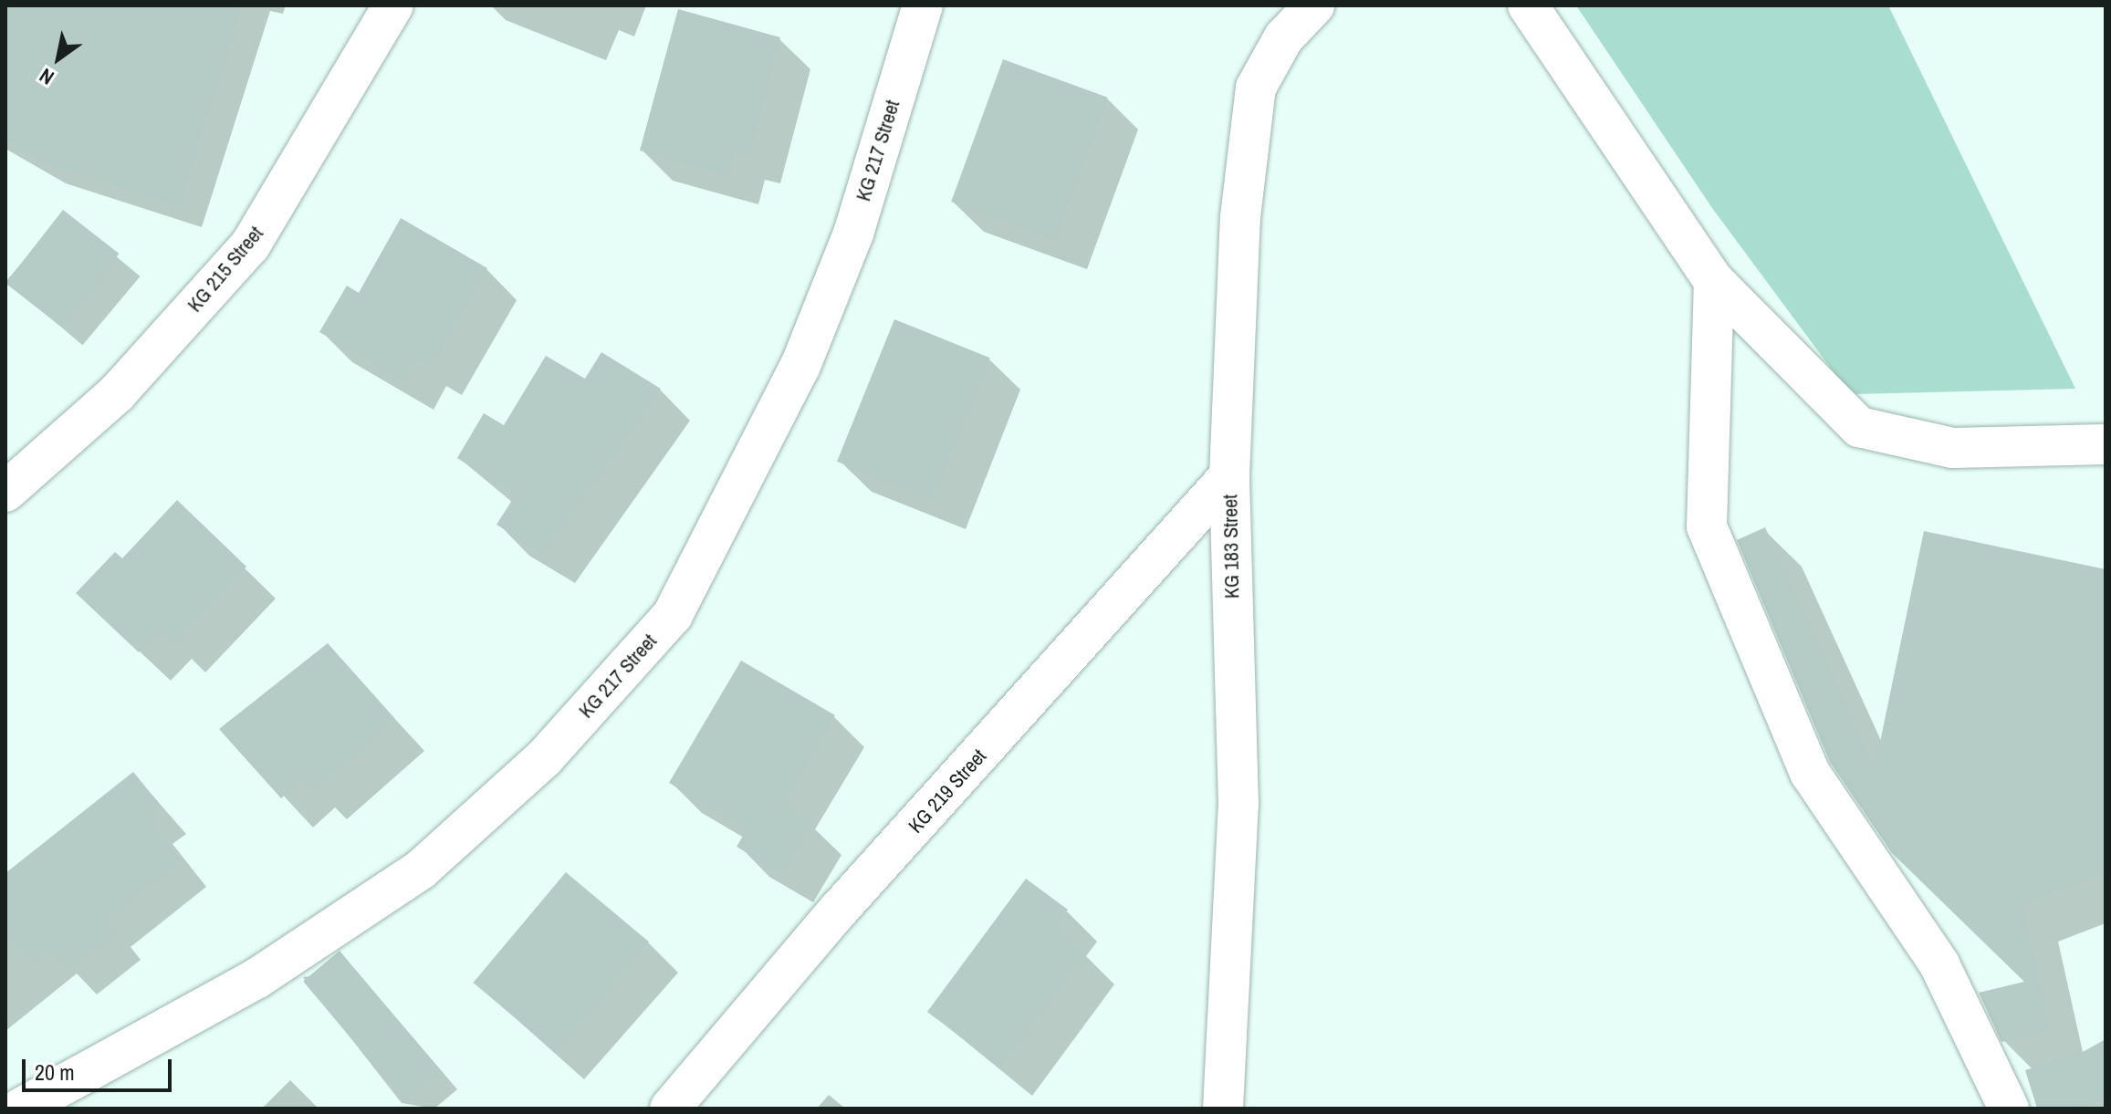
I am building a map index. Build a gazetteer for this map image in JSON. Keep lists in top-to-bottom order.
{
  "streets": {
    "street": [
      "KG 217 Street",
      "KG 215 Street",
      "KG 183 Street",
      "KG 219 Street"
    ]
  },
  "crossings": [
    ["KG 183 Street", "KG 219 Street"]
  ],
  "scale_bar": "20 m",
  "north": "bottom left"
}
